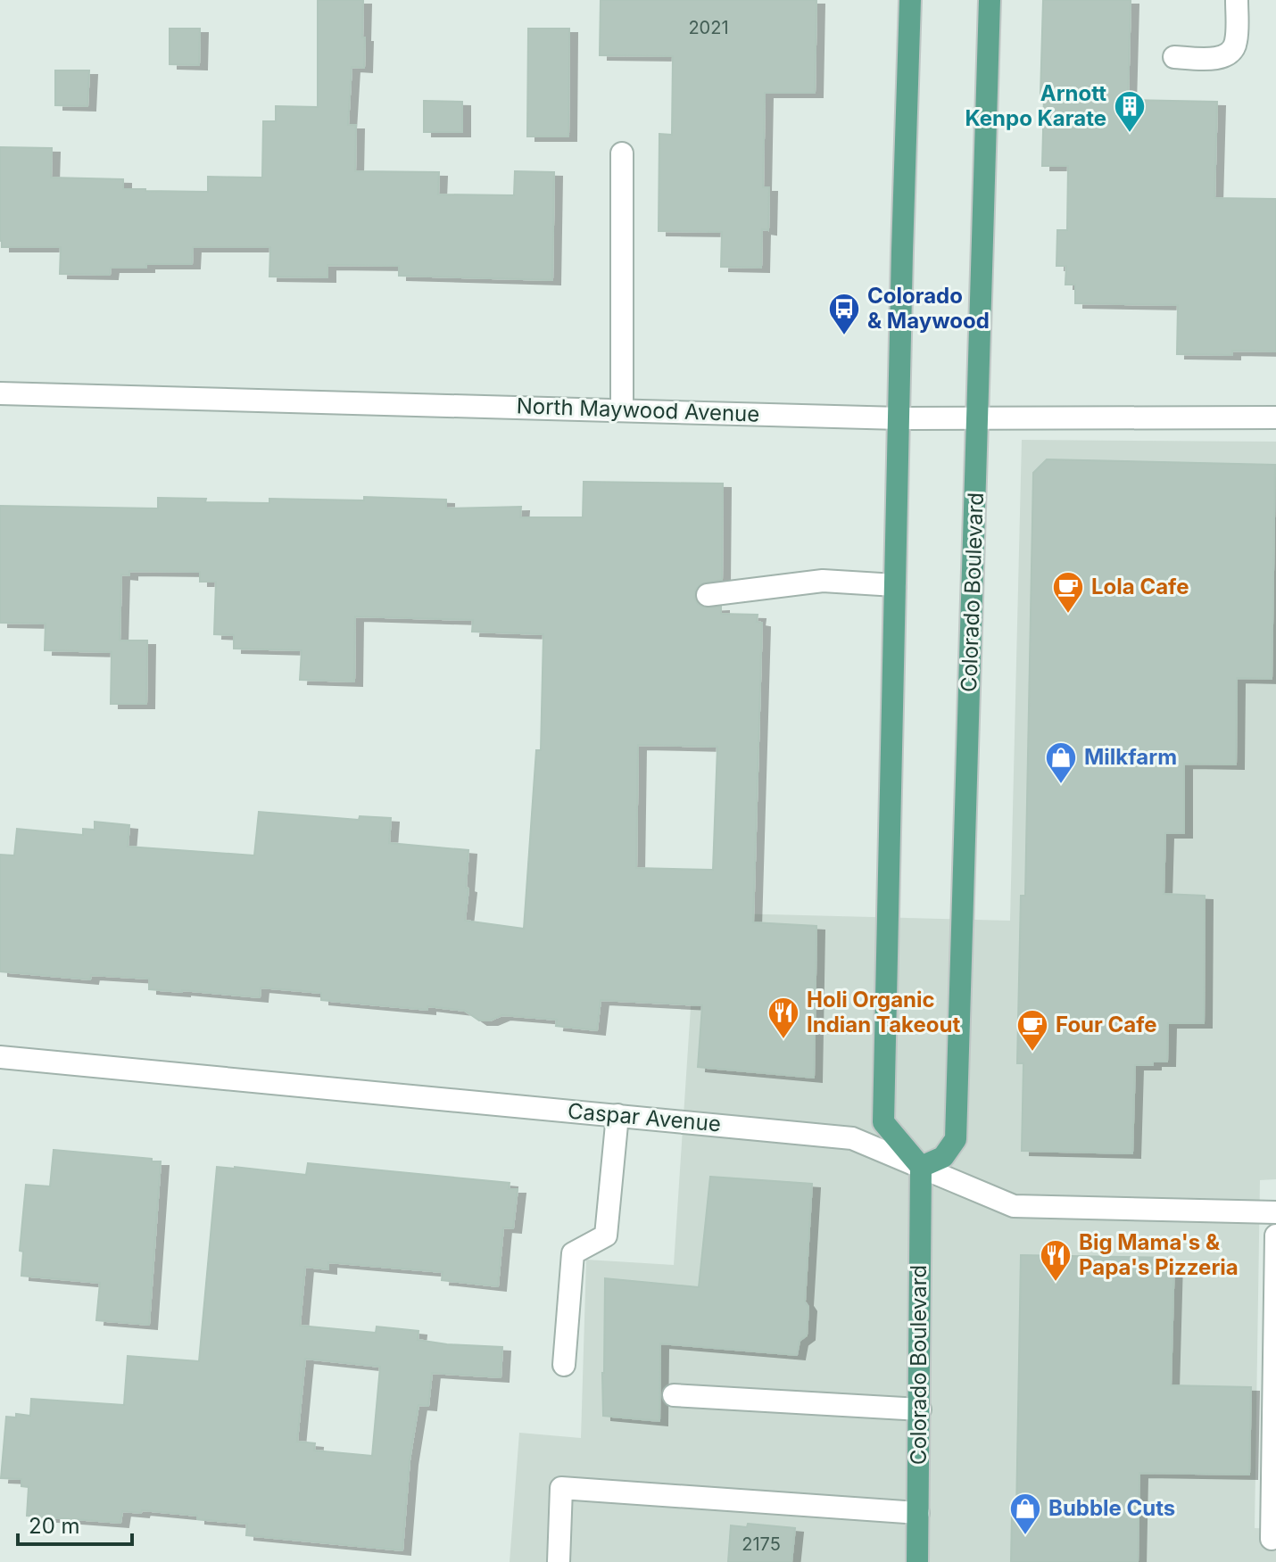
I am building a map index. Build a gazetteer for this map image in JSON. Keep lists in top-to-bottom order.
{
  "streets": {
    "main road": ["Colorado Boulevard"],
    "street": ["North Maywood Avenue", "Caspar Avenue"]
  },
  "crossings": [
    ["North Maywood Avenue", "Colorado Boulevard"],
    ["Colorado Boulevard", "Caspar Avenue"]
  ],
  "places": {
    "building": ["Arnott Kenpo Karate"],
    "bus stop": ["Colorado & Maywood"],
    "cafe": ["Lola Cafe", "Four Cafe"],
    "shop": ["Milkfarm", "Bubble Cuts"],
    "restaurant": ["Holi Organic Indian Takeout", "Big Mama's & Papa's Pizzeria"]
  },
  "house_numbers": ["2021", "2175"],
  "scale_bar": "20 m"
}
